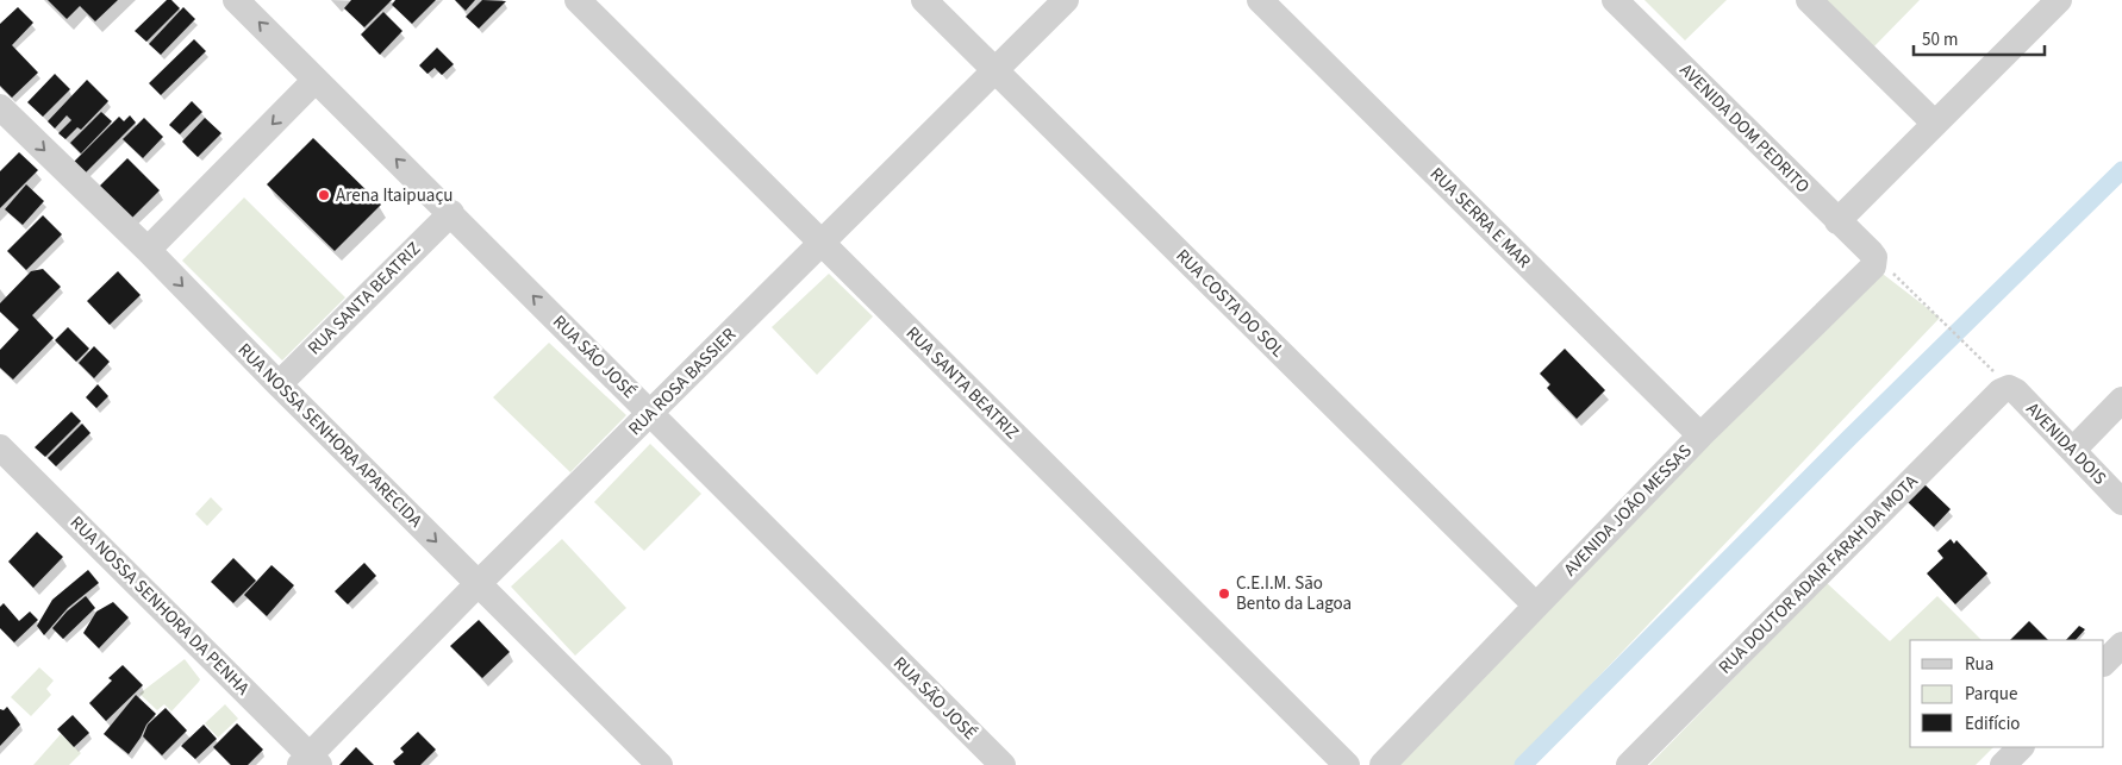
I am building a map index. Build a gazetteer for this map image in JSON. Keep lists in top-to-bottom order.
{
  "streets": {
    "street": [
      "AVENIDA DOM PEDRITO",
      "RUA SERRA E MAR",
      "RUA SANTA BEATRIZ",
      "RUA COSTA DO SOL",
      "RUA SÃO JOSÉ",
      "RUA ROSA BASSIER",
      "RUA NOSSA SENHORA APARECIDA",
      "AVENIDA DOIS",
      "AVENIDA JOÃO MESSAS",
      "RUA DOUTOR ADAIR FARAH DA MOTA",
      "RUA NOSSA SENHORA DA PENHA"
    ]
  },
  "crossings": [
    ["AVENIDA DOM PEDRITO", "AVENIDA JOÃO MESSAS"],
    ["RUA SERRA E MAR", "AVENIDA JOÃO MESSAS"],
    ["RUA SANTA BEATRIZ", "RUA SÃO JOSÉ"],
    ["RUA SANTA BEATRIZ", "RUA ROSA BASSIER"],
    ["RUA SANTA BEATRIZ", "RUA NOSSA SENHORA APARECIDA"],
    ["RUA COSTA DO SOL", "RUA ROSA BASSIER"],
    ["RUA COSTA DO SOL", "AVENIDA JOÃO MESSAS"],
    ["RUA SÃO JOSÉ", "RUA ROSA BASSIER"],
    ["RUA ROSA BASSIER", "RUA NOSSA SENHORA APARECIDA"],
    ["RUA ROSA BASSIER", "RUA NOSSA SENHORA DA PENHA"],
    ["AVENIDA DOIS", "RUA DOUTOR ADAIR FARAH DA MOTA"]
  ],
  "one_way": ["RUA SÃO JOSÉ", "RUA NOSSA SENHORA APARECIDA"],
  "places": ["Arena Itaipuaçu", "C.E.I.M. São Bento da Lagoa"],
  "legend": ["Rua", "Parque", "Edifício"],
  "scale_bar": "50 m"
}
